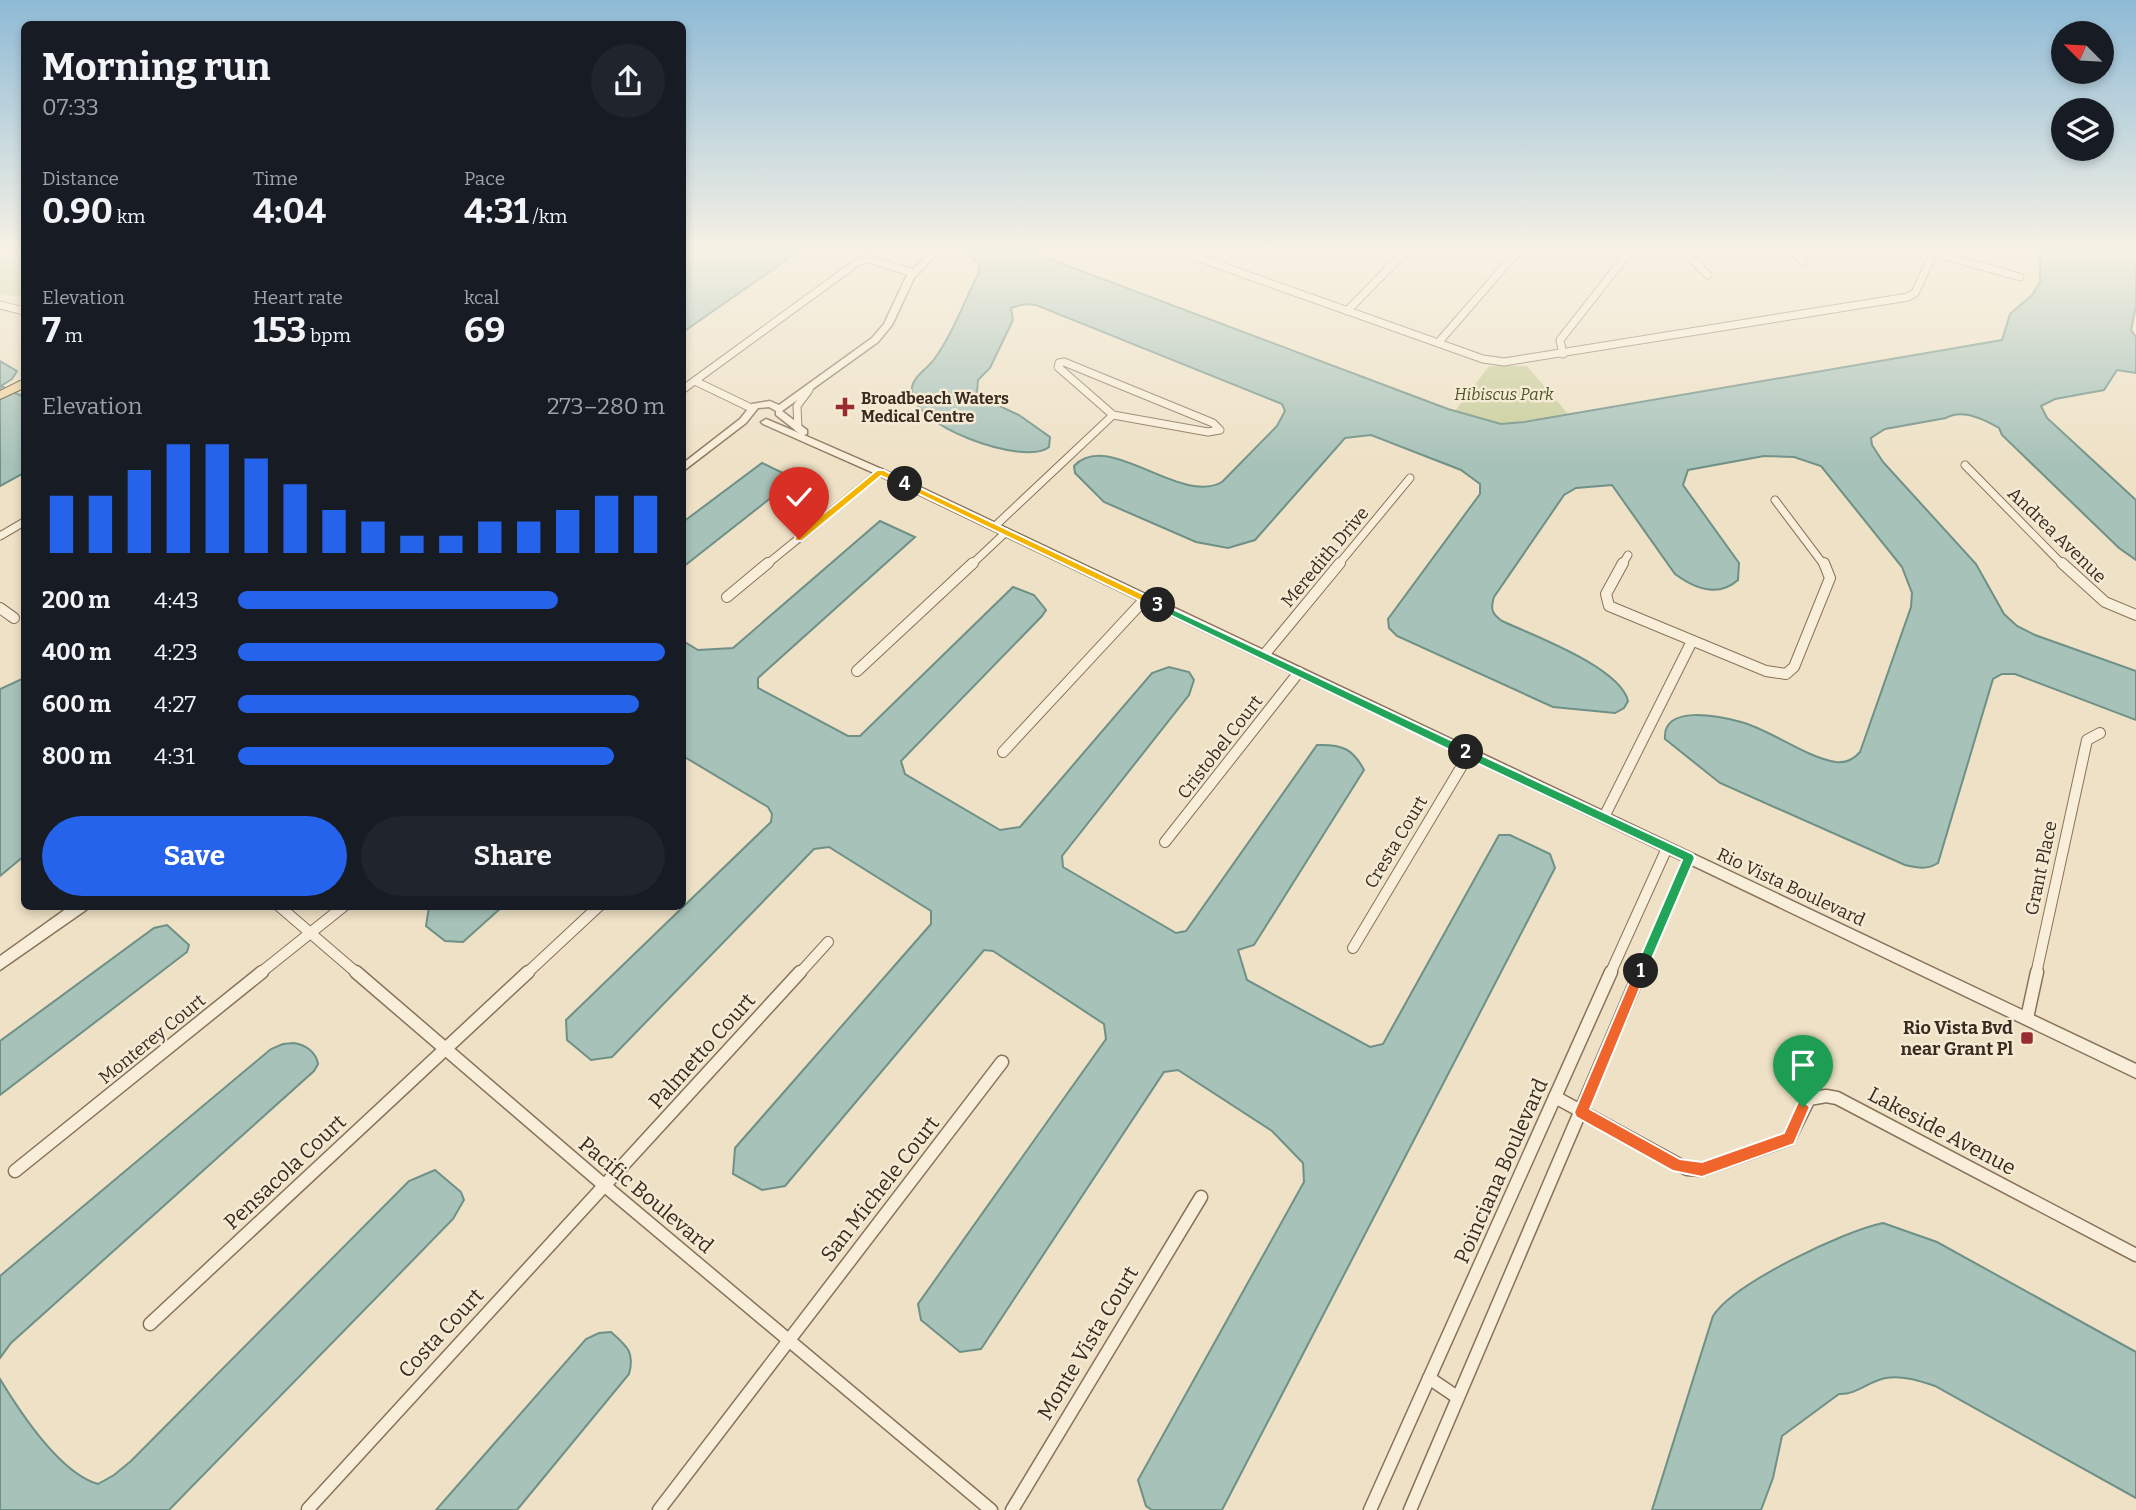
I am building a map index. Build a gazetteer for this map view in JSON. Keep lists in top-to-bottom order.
{
  "streets": {
    "street": [
      "Andrea Avenue",
      "Meredith Drive",
      "Cristobel Court",
      "Cresta Court",
      "Grant Place",
      "Rio Vista Boulevard",
      "Monterey Court",
      "Palmetto Court",
      "Lakeside Avenue",
      "Poinciana Boulevard",
      "Pensacola Court",
      "San Michele Court",
      "Pacific Boulevard",
      "Costa Court",
      "Monte Vista Court"
    ]
  },
  "crossings": [
    ["Meredith Drive", "Rio Vista Boulevard"],
    ["Cristobel Court", "Rio Vista Boulevard"],
    ["Cresta Court", "Rio Vista Boulevard"],
    ["Grant Place", "Rio Vista Boulevard"],
    ["Rio Vista Boulevard", "Poinciana Boulevard"],
    ["Monterey Court", "Pacific Boulevard"],
    ["Palmetto Court", "Pacific Boulevard"],
    ["Palmetto Court", "Costa Court"],
    ["Lakeside Avenue", "Poinciana Boulevard"],
    ["Pensacola Court", "Pacific Boulevard"],
    ["San Michele Court", "Pacific Boulevard"],
    ["Pacific Boulevard", "Costa Court"]
  ],
  "parks": ["Hibiscus Park"],
  "places": {
    "health": ["Broadbeach Waters Medical Centre"],
    "transit": ["Rio Vista Bvd near Grant Pl"]
  },
  "north": "top left",
  "page": {
    "heading": ["Morning run", "07:33"],
    "stats": [
      ["Distance", "0.90 km"],
      ["Time", "4:04"],
      ["Pace", "4:31 /km"],
      ["Elevation", "7 m"],
      ["Heart rate", "153 bpm"],
      ["kcal", "69"]
    ],
    "chart": ["Elevation", "273–280 m"],
    "pins": [
      "4",
      "3",
      "2",
      "1"
    ],
    "list": [
      {
        "name": "200 m",
        "note": "4:43"
      },
      {
        "name": "400 m",
        "note": "4:23"
      },
      {
        "name": "600 m",
        "note": "4:27"
      },
      {
        "name": "800 m",
        "note": "4:31"
      }
    ],
    "buttons": ["Save", "Share"]
  }
}
